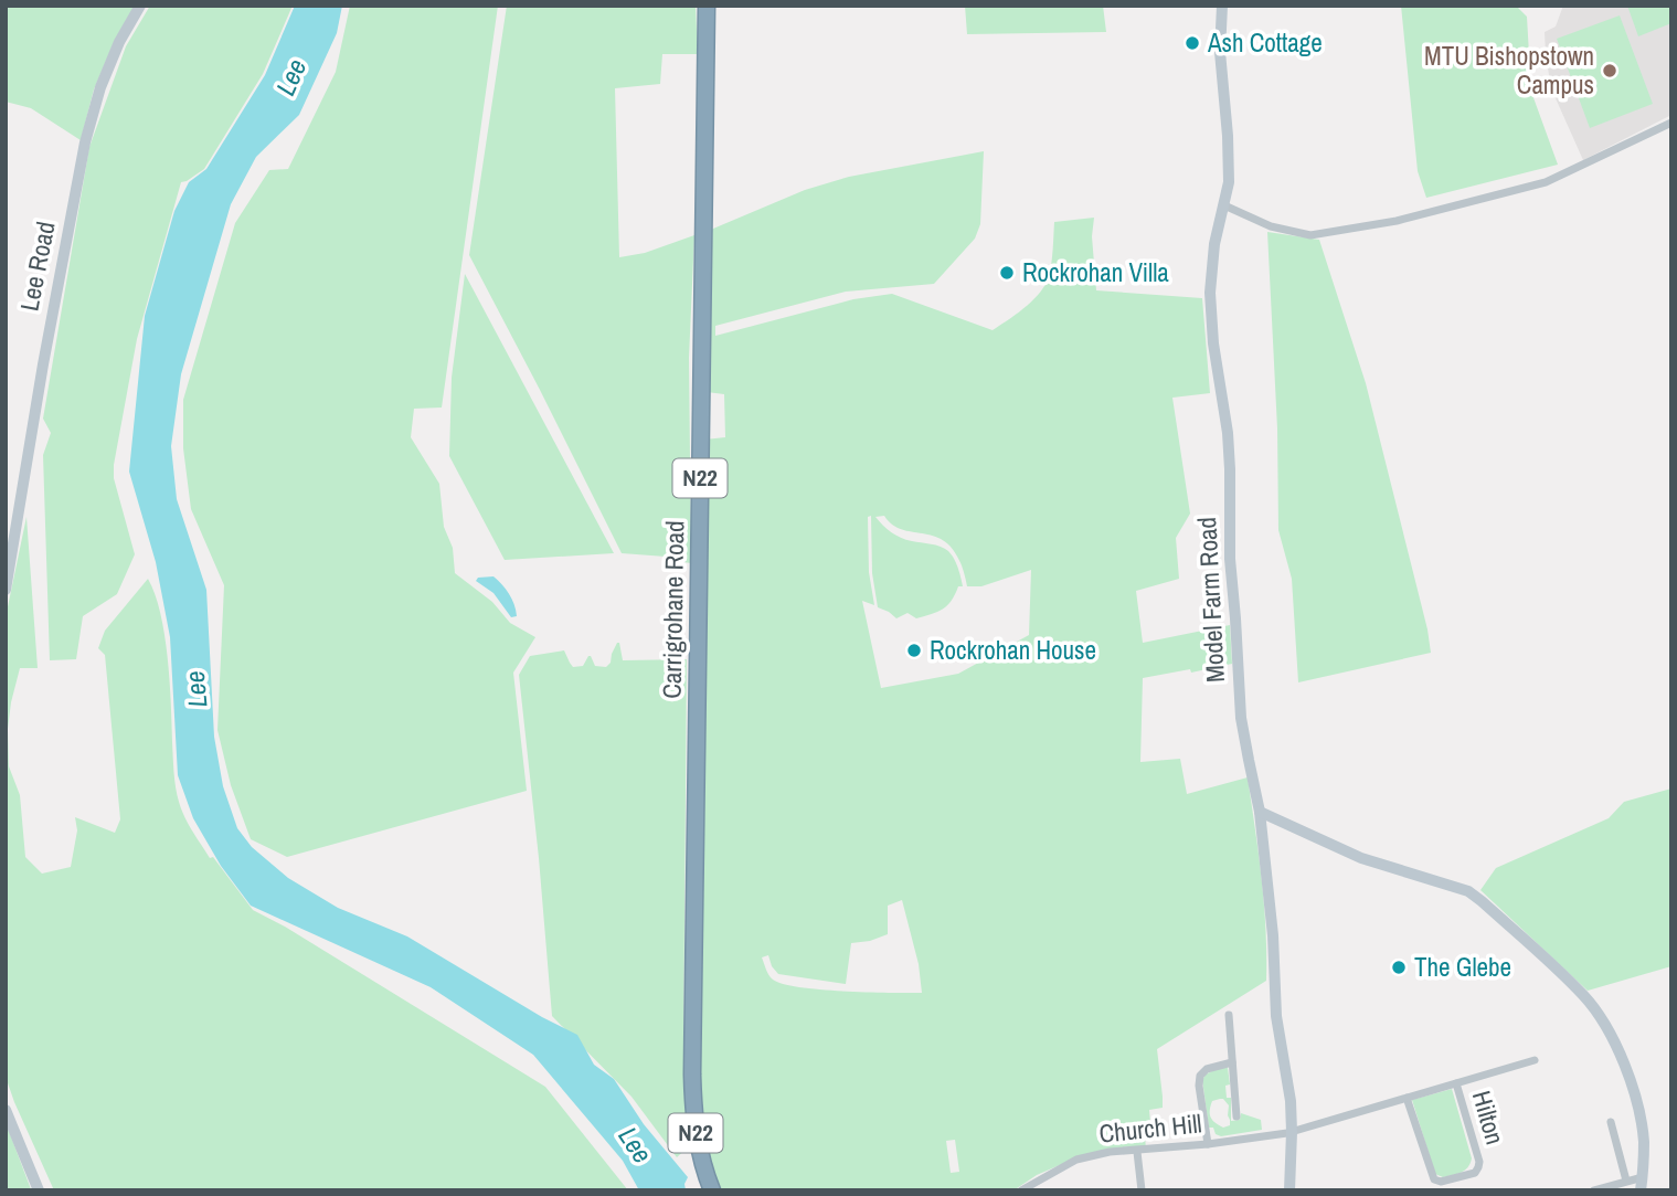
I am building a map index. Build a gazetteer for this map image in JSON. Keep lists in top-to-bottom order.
{
  "streets": {
    "highway": ["N22", "Carrigrohane Road"],
    "street": [
      "Lee Road",
      "Model Farm Road",
      "Hilton",
      "Church Hill"
    ]
  },
  "crossings": [
    ["Model Farm Road", "Hilton"],
    ["Model Farm Road", "Church Hill"],
    ["Hilton", "Church Hill"]
  ],
  "water": ["Lee"],
  "places": [
    "Ash Cottage",
    "MTU Bishopstown Campus",
    "Rockrohan Villa",
    "Rockrohan House",
    "The Glebe"
  ]
}
